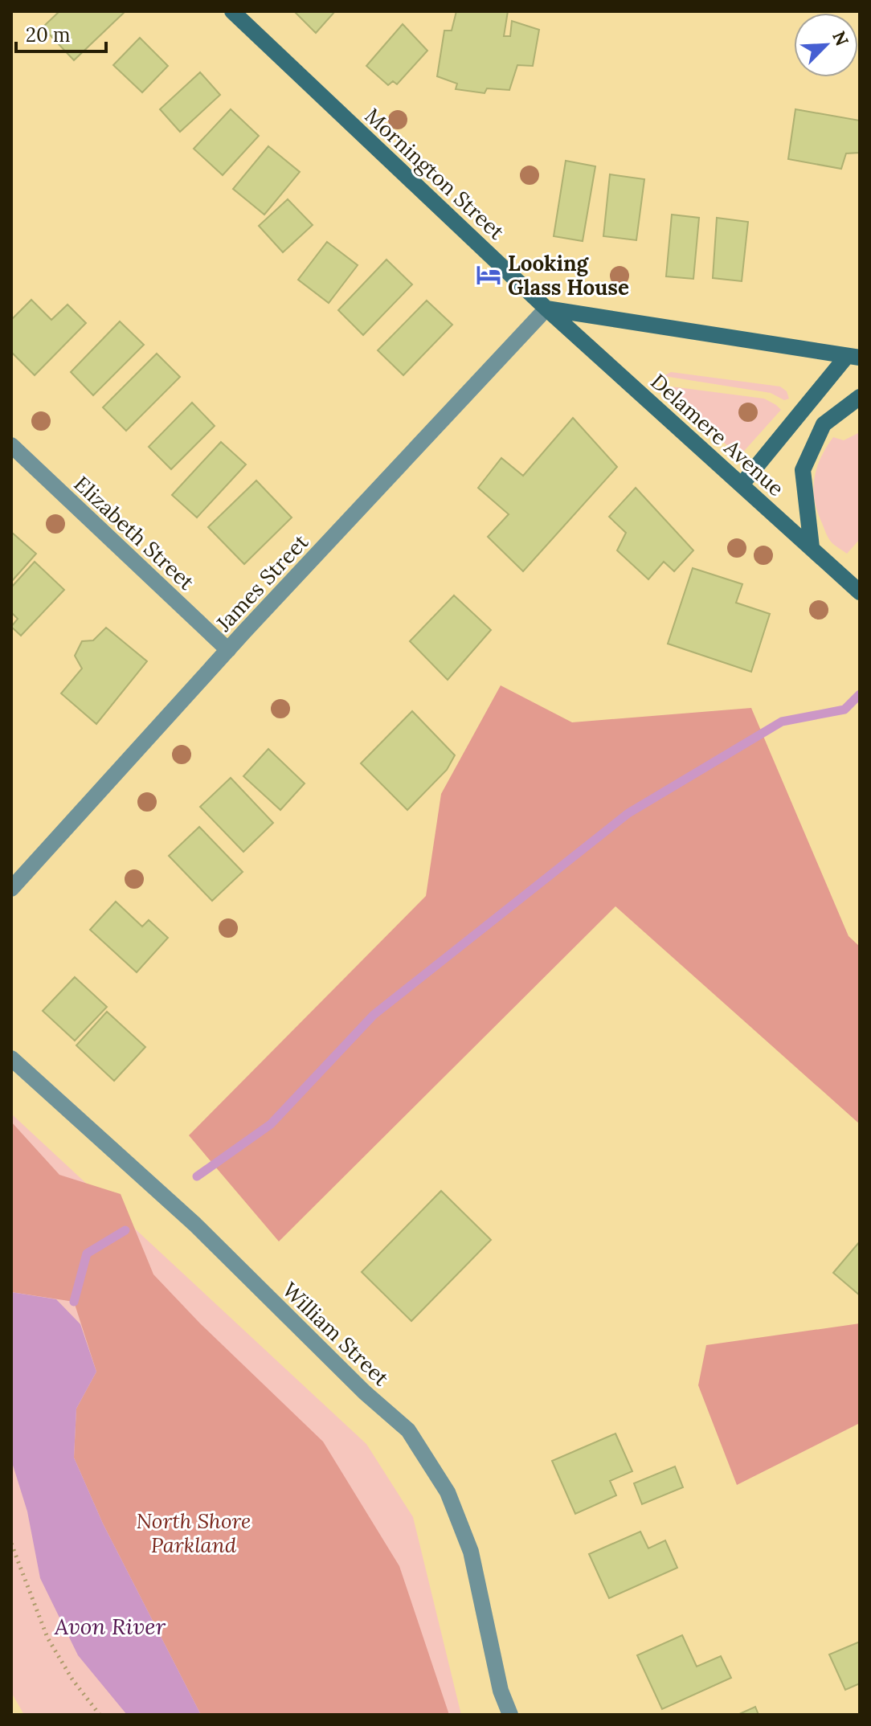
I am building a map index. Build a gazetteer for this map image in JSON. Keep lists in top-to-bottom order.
{
  "streets": {
    "street": [
      "Mornington Street",
      "Delamere Avenue",
      "Elizabeth Street",
      "James Street",
      "William Street"
    ]
  },
  "crossings": [
    ["Mornington Street", "Delamere Avenue"],
    ["Mornington Street", "James Street"],
    ["Delamere Avenue", "James Street"],
    ["Elizabeth Street", "James Street"]
  ],
  "water": ["Avon River"],
  "parks": ["North Shore Parkland"],
  "places": {
    "hotel": ["Looking Glass House"]
  },
  "scale_bar": "20 m",
  "north": "top right"
}
